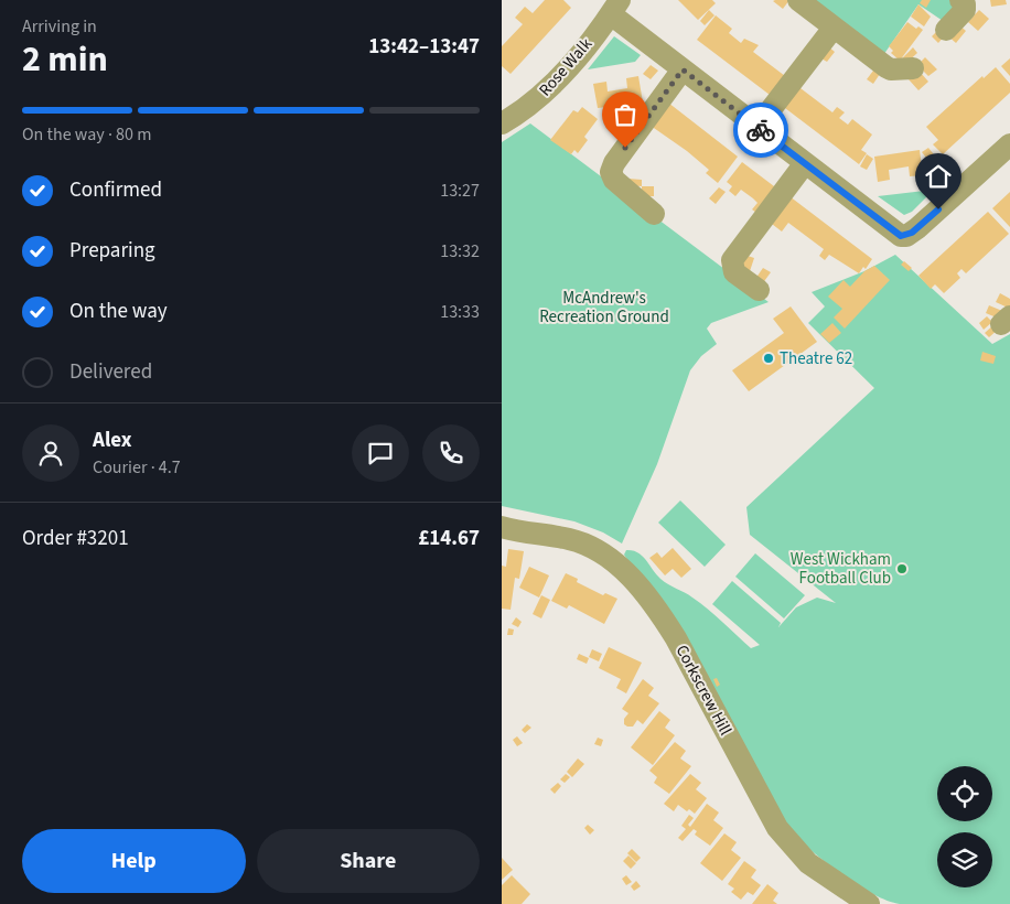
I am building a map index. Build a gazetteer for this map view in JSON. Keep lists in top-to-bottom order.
{
  "streets": {
    "street": ["Rose Walk", "Corkscrew Hill"]
  },
  "parks": ["McAndrew's Recreation Ground"],
  "places": ["Theatre 62", "West Wickham Football Club"],
  "page": {
    "heading": ["2 min", "Arriving in", "13:42–13:47"],
    "panel": [
      "Alex",
      "Courier · 4.7",
      "Order #3201",
      "£14.67"
    ],
    "bar": "On the way · 80 m",
    "list": [
      ["Confirmed", "13:27"],
      ["Preparing", "13:32"],
      ["On the way", "13:33"],
      "Delivered"
    ],
    "buttons": ["Help", "Share"]
  }
}
